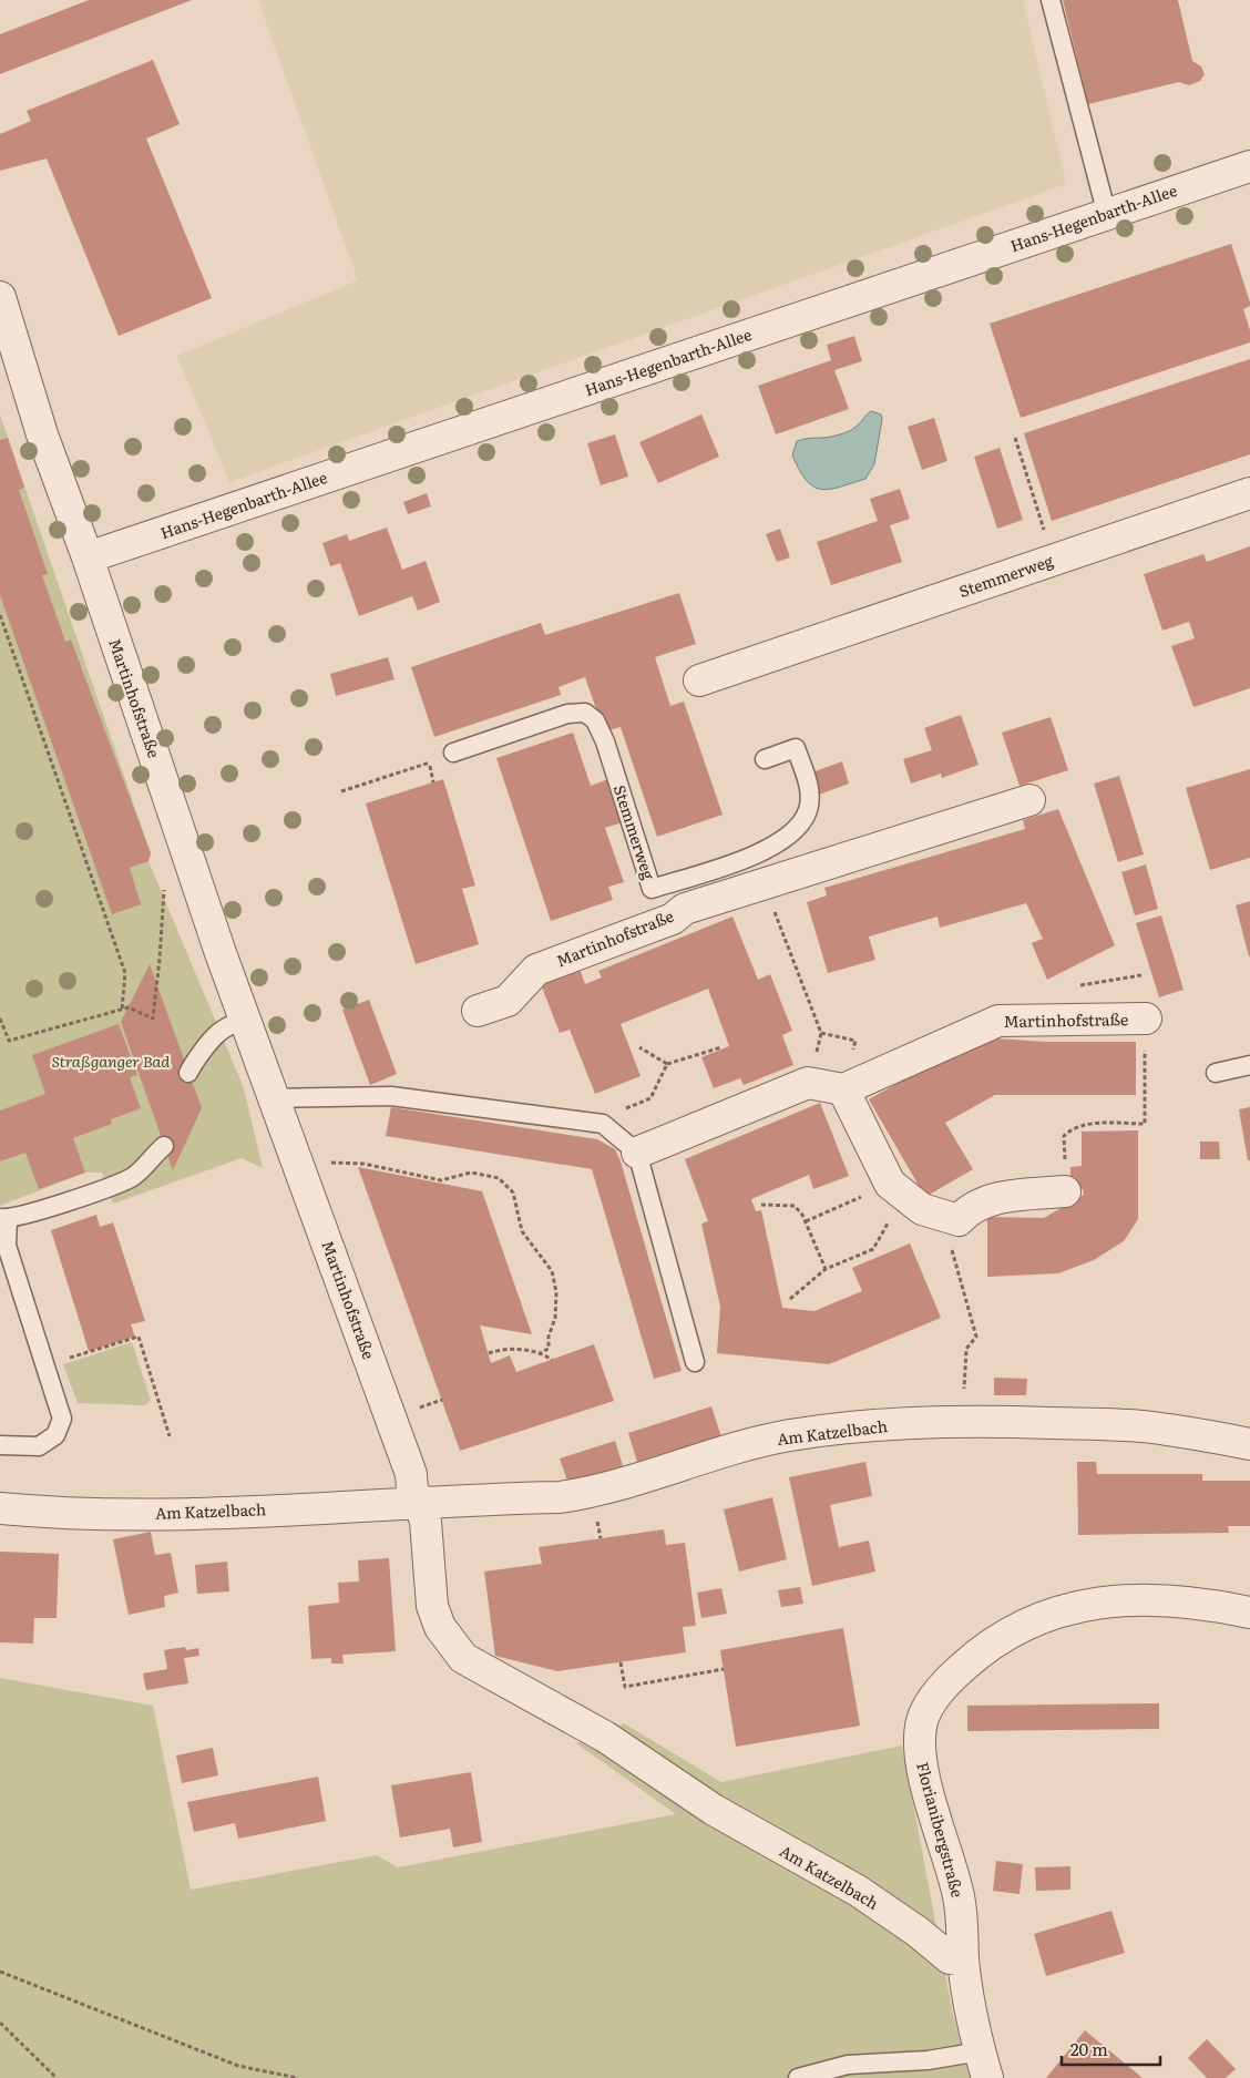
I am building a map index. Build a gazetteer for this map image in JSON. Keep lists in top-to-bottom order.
{
  "streets": {
    "street": [
      "Hans-Hegenbarth-Allee",
      "Stemmerweg",
      "Martinhofstraße",
      "Am Katzelbach",
      "Florianibergstraße"
    ]
  },
  "crossings": [
    ["Hans-Hegenbarth-Allee", "Martinhofstraße"],
    ["Martinhofstraße", "Am Katzelbach"],
    ["Am Katzelbach", "Florianibergstraße"]
  ],
  "parks": ["Straßganger Bad"],
  "scale_bar": "20 m"
}
